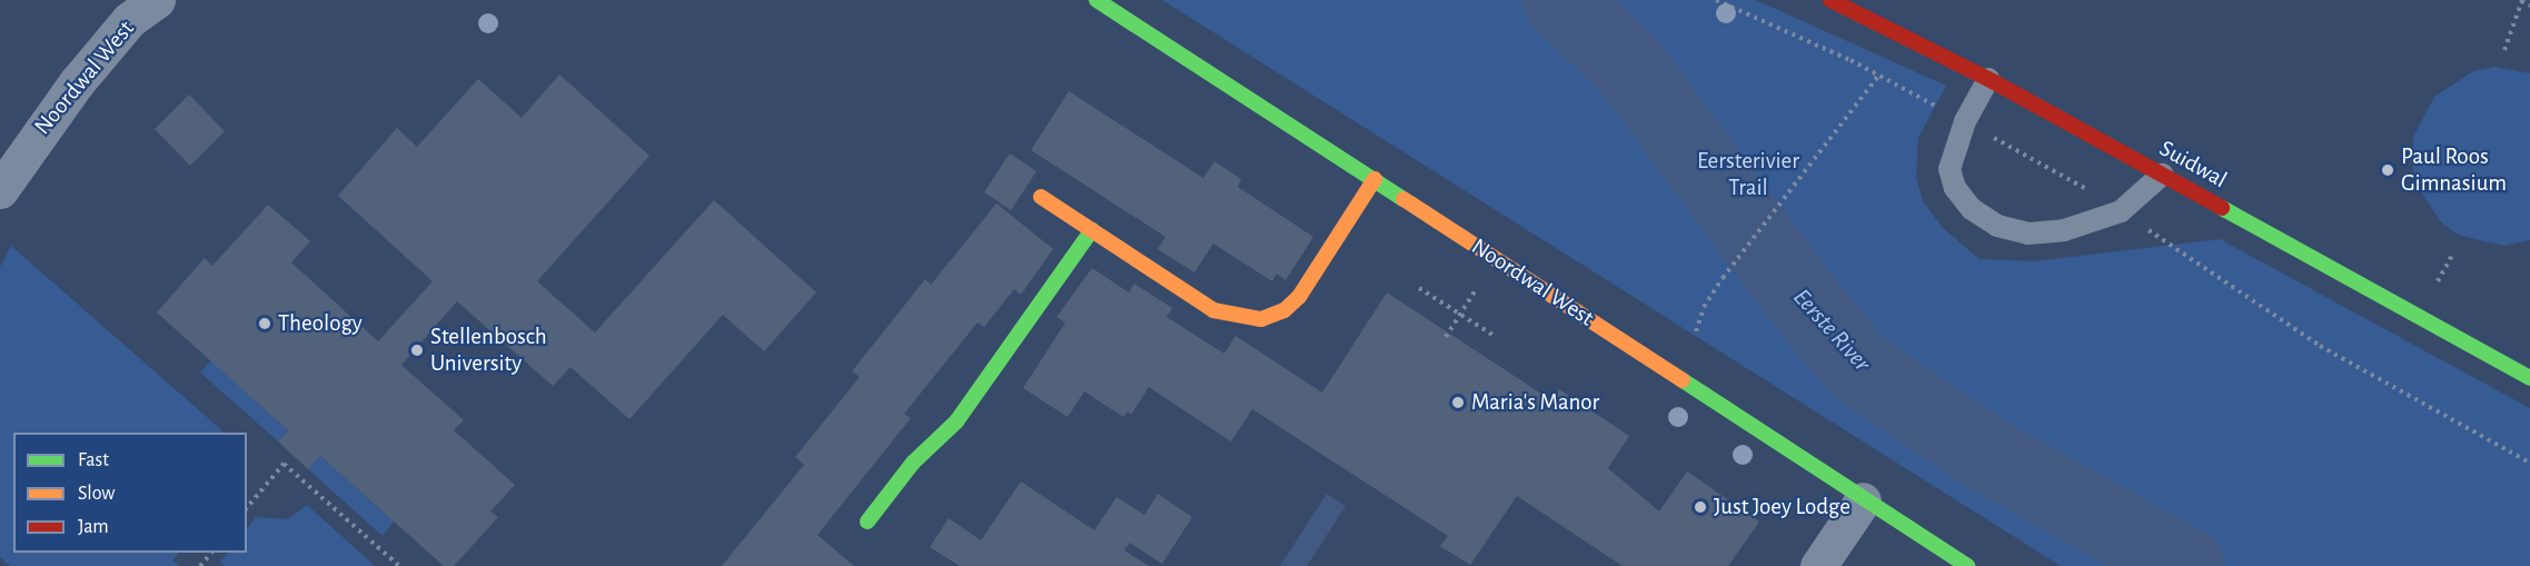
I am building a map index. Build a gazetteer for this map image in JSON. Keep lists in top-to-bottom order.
{
  "streets": {
    "street": ["Noordwal West", "Suidwal"]
  },
  "water": ["Eerste River"],
  "parks": ["Eersterivier Trail"],
  "places": [
    "Paul Roos Gimnasium",
    "Theology",
    "Stellenbosch University",
    "Maria's Manor",
    "Just Joey Lodge"
  ],
  "legend": ["Fast", "Slow", "Jam"]
}
